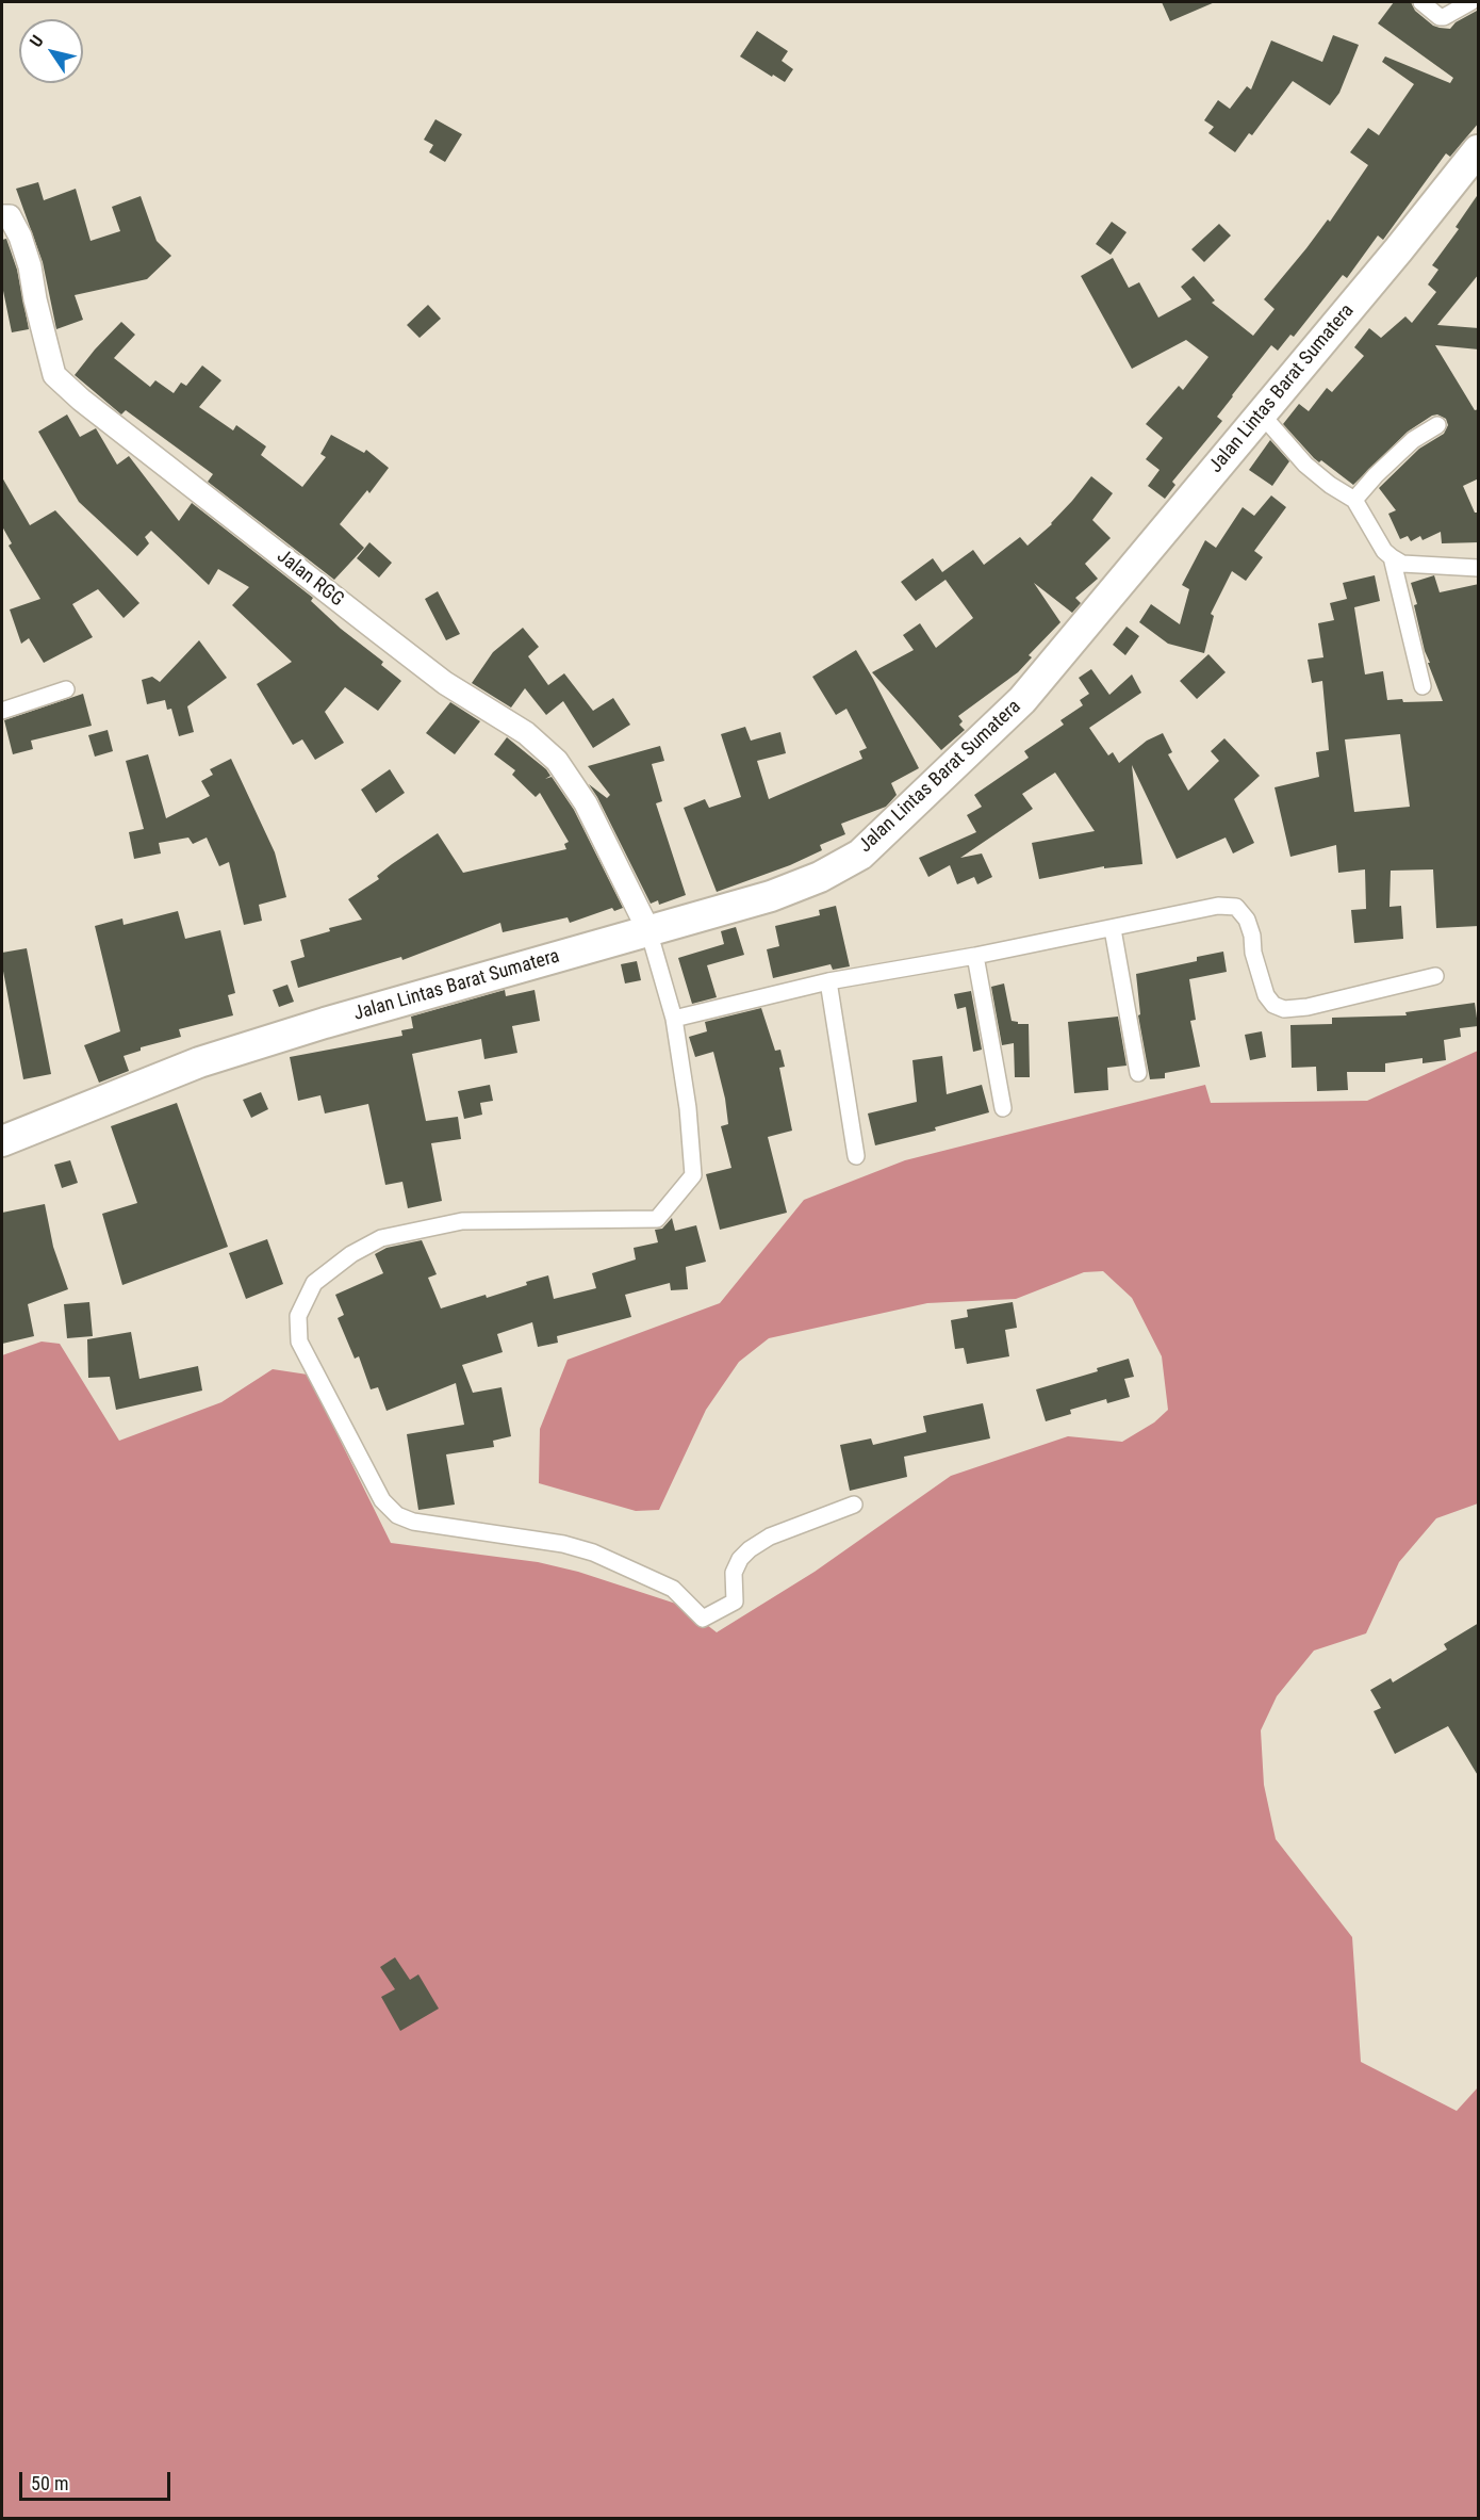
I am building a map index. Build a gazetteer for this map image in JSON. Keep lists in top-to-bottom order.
{
  "streets": {
    "highway": ["Jalan Lintas Barat Sumatera"],
    "street": ["Jalan RGG"]
  },
  "crossings": [
    ["Jalan Lintas Barat Sumatera", "Jalan RGG"]
  ],
  "scale_bar": "50 m",
  "north": "top left"
}
